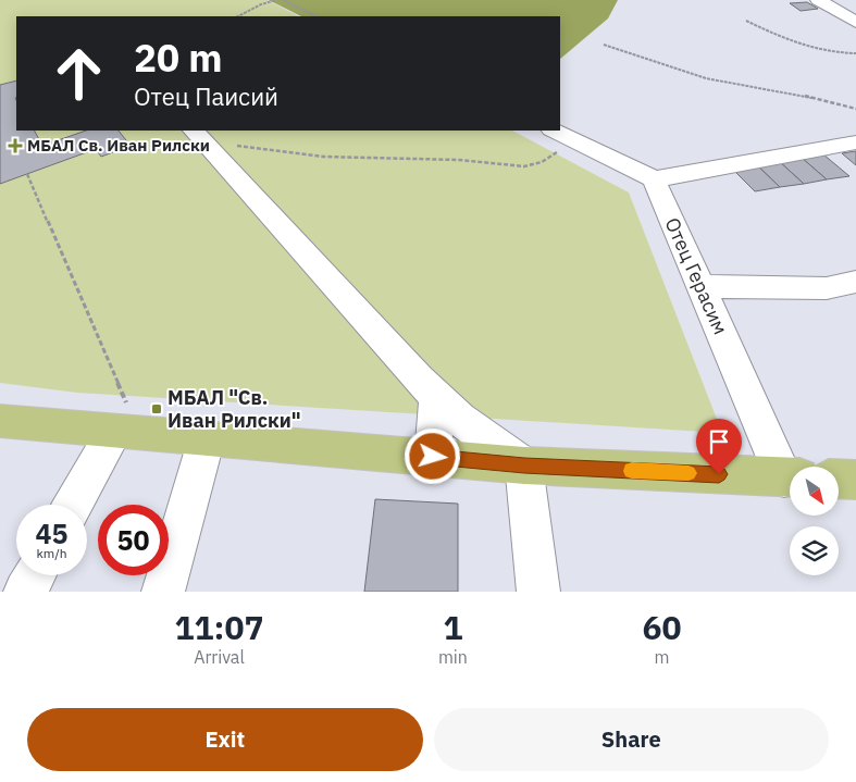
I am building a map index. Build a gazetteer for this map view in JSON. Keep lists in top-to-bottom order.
{
  "streets": {
    "street": ["Отец Герасим"]
  },
  "places": {
    "health": ["МБАЛ Св. Иван Рилски"],
    "transit": ["МБАЛ \"Св. Иван Рилски\""]
  },
  "north": "bottom right",
  "page": {
    "turn": ["20 m", "Отец Паисий"],
    "speed": "45 km/h",
    "limit": "50",
    "eta": [
      "11:07",
      "Arrival",
      "1",
      "min",
      "60",
      "m"
    ],
    "buttons": ["Exit", "Share"]
  }
}
